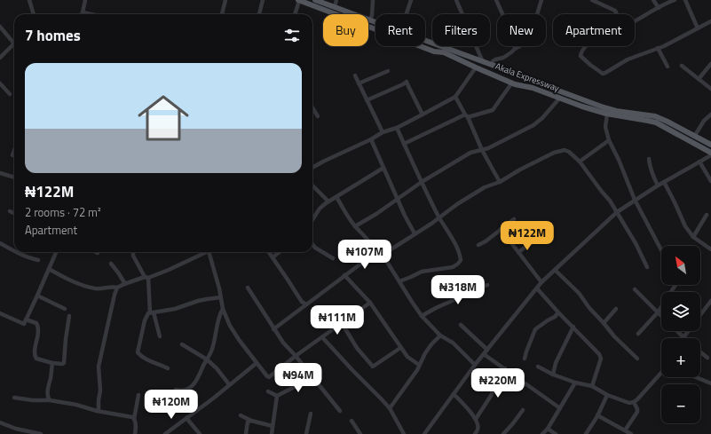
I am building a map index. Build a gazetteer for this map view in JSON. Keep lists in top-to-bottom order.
{
  "streets": {
    "main road": ["Akala Expressway"]
  },
  "north": "top left",
  "page": {
    "chip": [
      "Buy",
      "Rent",
      "Filters",
      "New",
      "Apartment"
    ],
    "heading": "7 homes",
    "list": [
      {
        "name": "₦122M",
        "note": "2 rooms · 72 m² · Apartment"
      }
    ],
    "price": [
      "₦122M",
      "₦107M",
      "₦318M",
      "₦111M",
      "₦94M",
      "₦220M",
      "₦120M"
    ],
    "map_buttons": ["+", "−"]
  }
}
